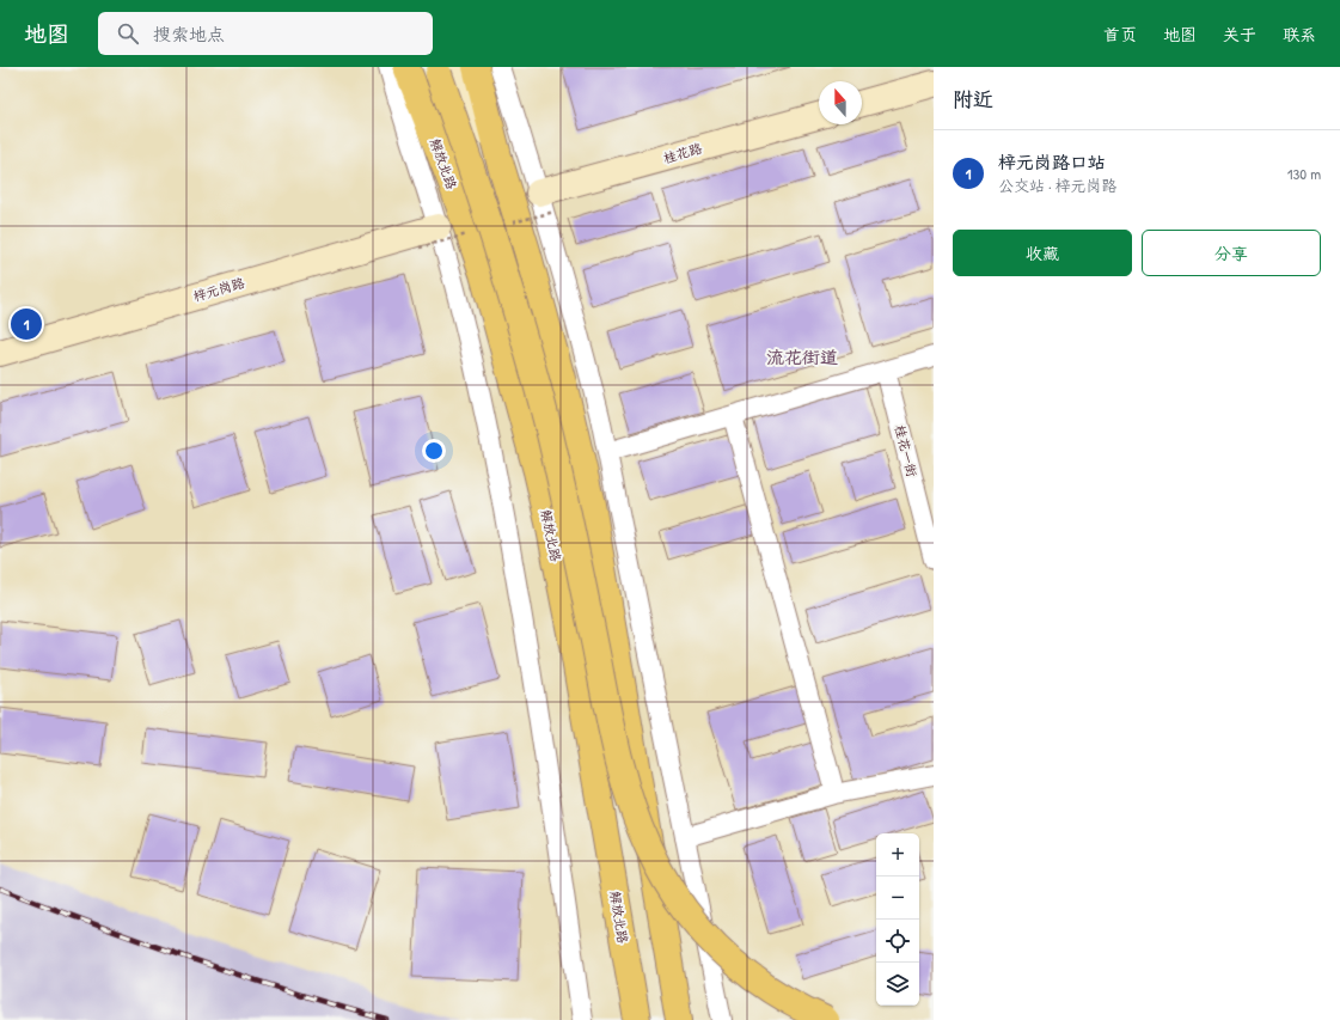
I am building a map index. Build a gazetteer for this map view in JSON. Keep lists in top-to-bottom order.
{
  "streets": {
    "highway": ["解放北路"],
    "street": ["桂花路", "梓元岗路", "桂花一街"]
  },
  "districts": ["流花街道"],
  "north": "top",
  "page": {
    "header": "地图",
    "search": "搜索地点",
    "nav": [
      "首页",
      "地图",
      "关于",
      "联系"
    ],
    "heading": "附近",
    "list": [
      {
        "mark": "1",
        "name": "梓元岗路口站",
        "note": "公交站 · 梓元岗路",
        "value": "130 m"
      }
    ],
    "buttons": ["收藏", "分享"],
    "pins": "1",
    "map_buttons": ["+", "−"]
  }
}
